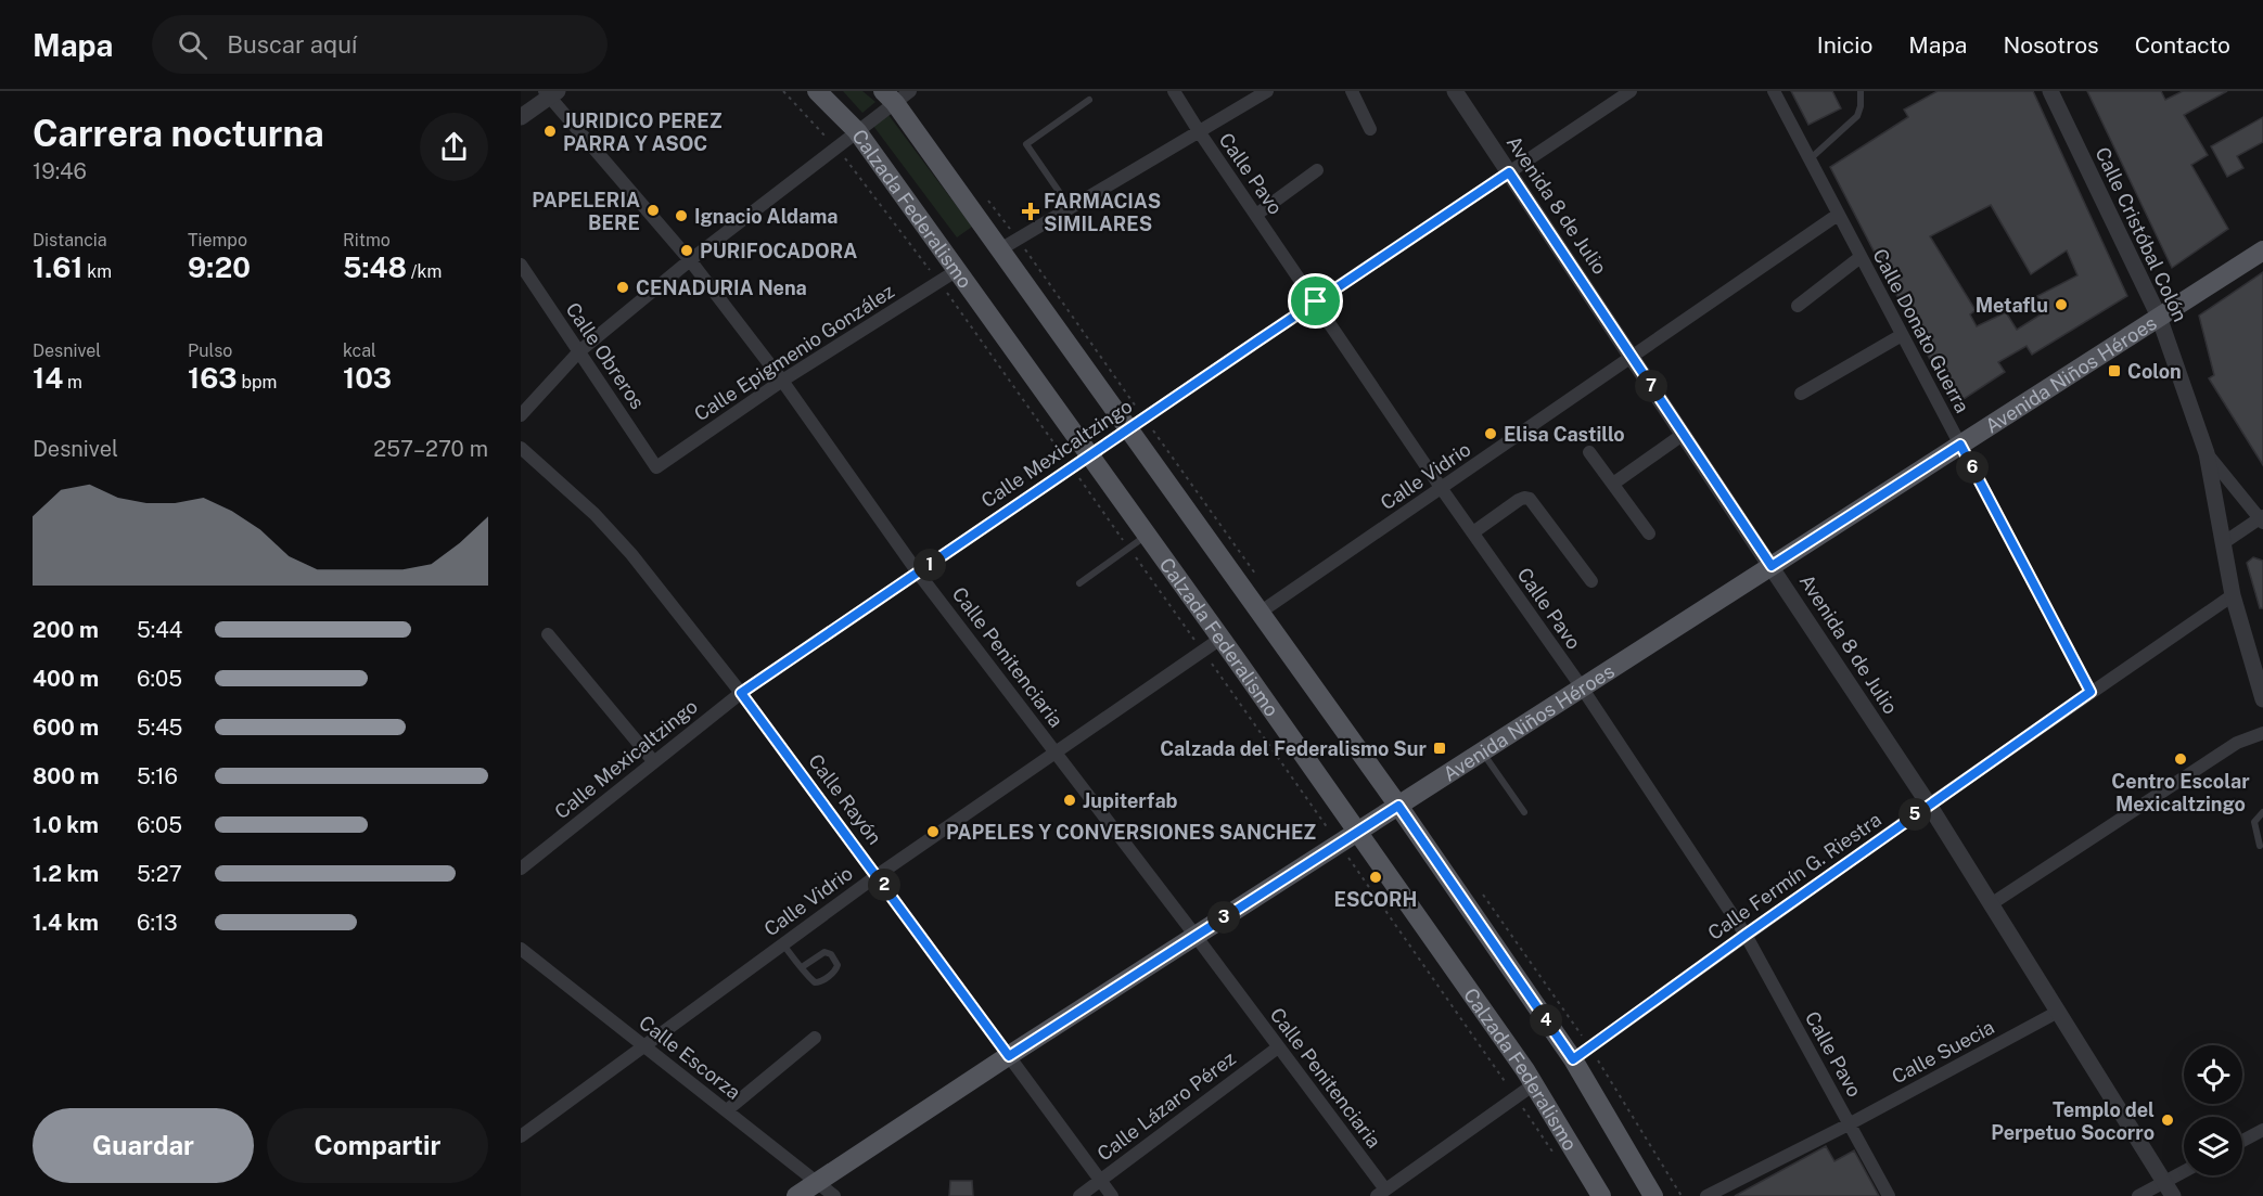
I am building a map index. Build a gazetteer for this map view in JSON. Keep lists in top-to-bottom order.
{
  "streets": {
    "main road": ["Calzada Federalismo", "Avenida Niños Héroes"],
    "street": [
      "Calle Pavo",
      "Avenida 8 de Julio",
      "Calle Cristóbal Colón",
      "Calle Donato Guerra",
      "Calle Epigmenio González",
      "Calle Obreros",
      "Calle Mexicaltzingo",
      "Calle Vidrio",
      "Calle Penitenciaria",
      "Calle Rayón",
      "Calle Fermín G. Riestra",
      "Calle Suecia",
      "Calle Escorza",
      "Calle Lázaro Pérez"
    ]
  },
  "crossings": [
    ["Calle Pavo", "Avenida Niños Héroes"],
    ["Calle Pavo", "Calle Mexicaltzingo"],
    ["Calle Pavo", "Calle Vidrio"],
    ["Calle Pavo", "Calle Fermín G. Riestra"],
    ["Calle Pavo", "Calle Suecia"],
    ["Avenida 8 de Julio", "Avenida Niños Héroes"],
    ["Avenida 8 de Julio", "Calle Mexicaltzingo"],
    ["Avenida 8 de Julio", "Calle Vidrio"],
    ["Avenida 8 de Julio", "Calle Fermín G. Riestra"],
    ["Avenida 8 de Julio", "Calle Suecia"],
    ["Calzada Federalismo", "Calle Epigmenio González"],
    ["Calzada Federalismo", "Avenida Niños Héroes"],
    ["Calzada Federalismo", "Calle Mexicaltzingo"],
    ["Calzada Federalismo", "Calle Vidrio"],
    ["Calle Cristóbal Colón", "Avenida Niños Héroes"],
    ["Calle Cristóbal Colón", "Calle Fermín G. Riestra"],
    ["Calle Donato Guerra", "Avenida Niños Héroes"],
    ["Calle Donato Guerra", "Calle Vidrio"],
    ["Calle Donato Guerra", "Calle Fermín G. Riestra"],
    ["Calle Epigmenio González", "Calle Obreros"],
    ["Calle Epigmenio González", "Calle Penitenciaria"],
    ["Avenida Niños Héroes", "Calle Penitenciaria"],
    ["Avenida Niños Héroes", "Calle Rayón"],
    ["Avenida Niños Héroes", "Calle Escorza"],
    ["Calle Mexicaltzingo", "Calle Penitenciaria"],
    ["Calle Mexicaltzingo", "Calle Rayón"],
    ["Calle Vidrio", "Calle Penitenciaria"],
    ["Calle Vidrio", "Calle Rayón"],
    ["Calle Vidrio", "Calle Escorza"],
    ["Calle Penitenciaria", "Calle Lázaro Pérez"],
    ["Calle Rayón", "Calle Lázaro Pérez"]
  ],
  "places": {
    "other": [
      "JURIDICO PEREZ PARRA Y ASOC",
      "PAPELERIA BERE",
      "Ignacio Aldama",
      "PURIFOCADORA",
      "CENADURIA Nena",
      "Metaflu",
      "Elisa Castillo",
      "Centro Escolar Mexicaltzingo",
      "Jupiterfab",
      "PAPELES Y CONVERSIONES SANCHEZ",
      "ESCORH",
      "Templo del Perpetuo Socorro"
    ],
    "health": ["FARMACIAS SIMILARES"],
    "transit": ["Colon", "Calzada del Federalismo Sur"]
  },
  "page": {
    "header": "Mapa",
    "search": "Buscar aquí",
    "nav": [
      "Inicio",
      "Mapa",
      "Nosotros",
      "Contacto"
    ],
    "heading": ["Carrera nocturna", "19:46"],
    "stats": [
      ["Distancia", "1.61 km"],
      ["Tiempo", "9:20"],
      ["Ritmo", "5:48 /km"],
      ["Desnivel", "14 m"],
      ["Pulso", "163 bpm"],
      ["kcal", "103"]
    ],
    "pins": [
      "7",
      "6",
      "1",
      "5",
      "2",
      "3",
      "4"
    ],
    "chart": ["Desnivel", "257–270 m"],
    "list": [
      {
        "name": "200 m",
        "note": "5:44"
      },
      {
        "name": "400 m",
        "note": "6:05"
      },
      {
        "name": "600 m",
        "note": "5:45"
      },
      {
        "name": "800 m",
        "note": "5:16"
      },
      {
        "name": "1.0 km",
        "note": "6:05"
      },
      {
        "name": "1.2 km",
        "note": "5:27"
      },
      {
        "name": "1.4 km",
        "note": "6:13"
      }
    ],
    "buttons": ["Guardar", "Compartir"]
  }
}
